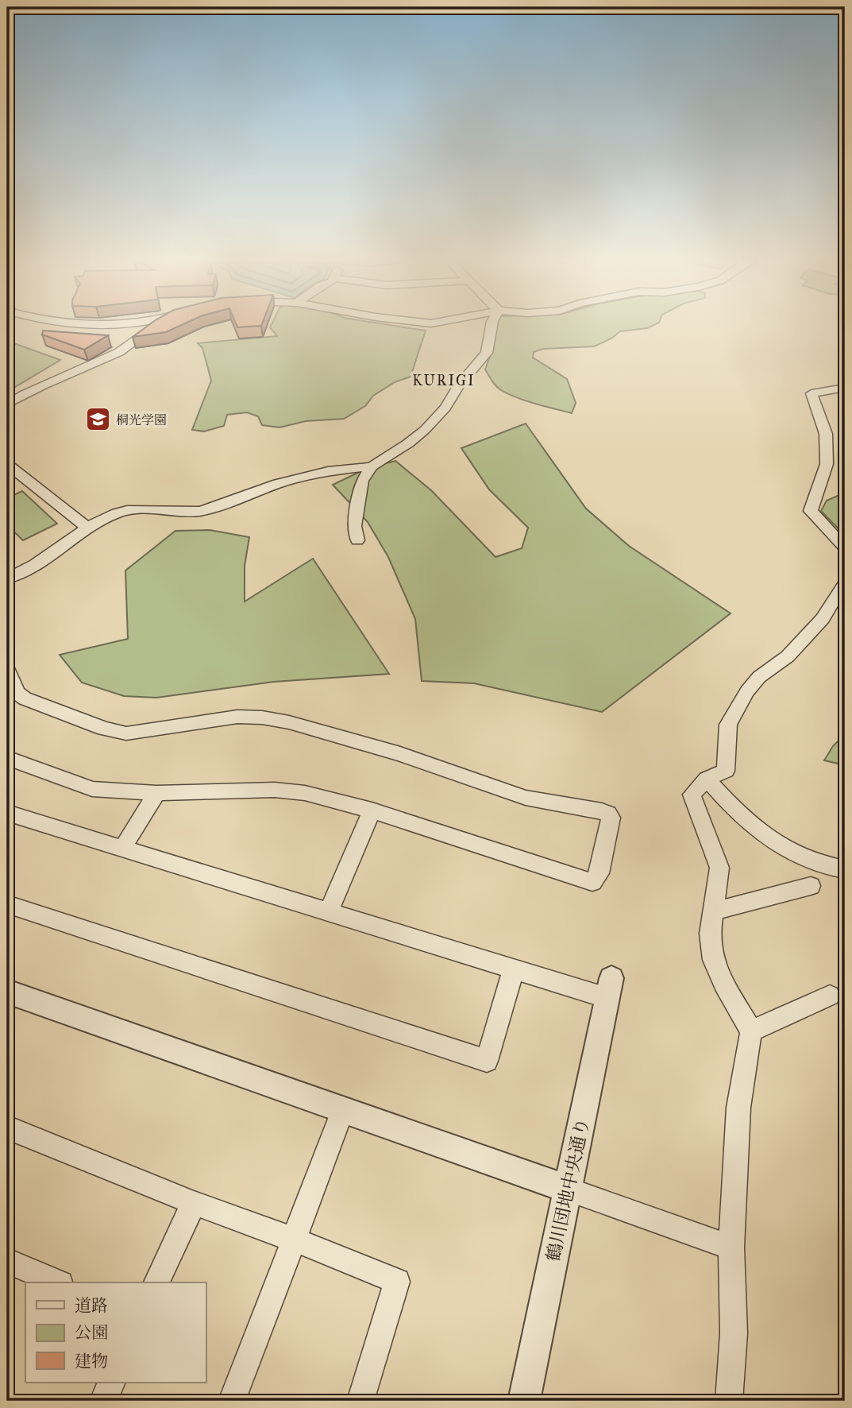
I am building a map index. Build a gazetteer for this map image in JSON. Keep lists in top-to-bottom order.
{
  "streets": {
    "street": ["鶴川団地中央通り"]
  },
  "districts": ["KURIGI"],
  "places": {
    "school or university": ["桐光学園"]
  },
  "legend": ["道路", "公園", "建物"]
}
